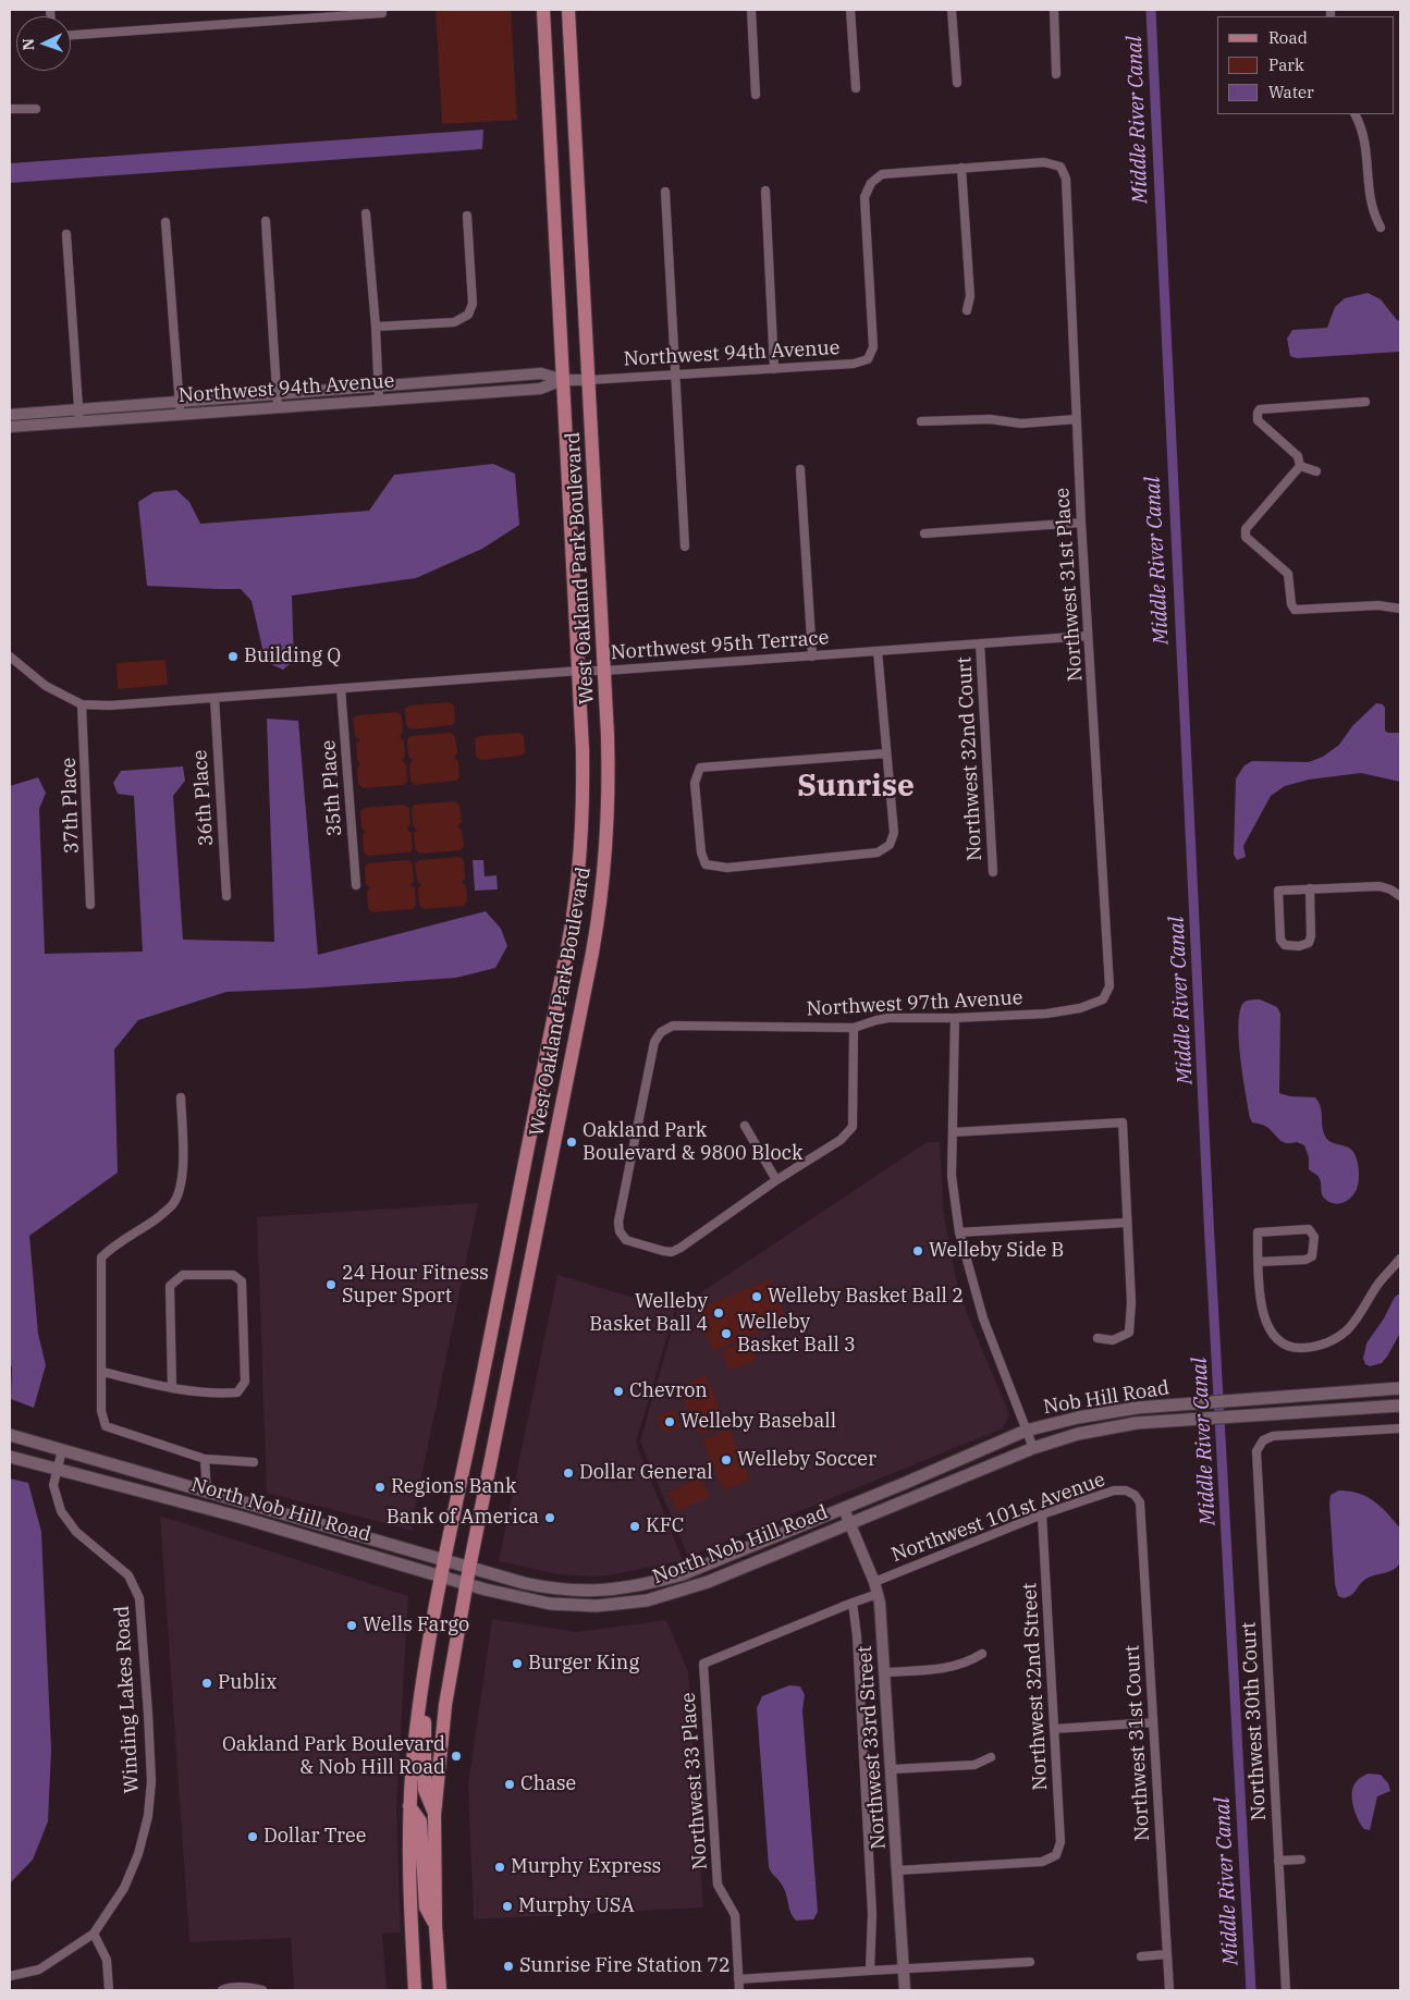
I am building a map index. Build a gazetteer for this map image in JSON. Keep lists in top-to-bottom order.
{
  "streets": {
    "main road": ["West Oakland Park Boulevard", "Nob Hill Road", "North Nob Hill Road"],
    "street": [
      "Northwest 94th Avenue",
      "Northwest 31st Place",
      "Northwest 95th Terrace",
      "Northwest 32nd Court",
      "35th Place",
      "36th Place",
      "37th Place",
      "Northwest 97th Avenue",
      "Northwest 101st Avenue",
      "Northwest 32nd Street",
      "Winding Lakes Road",
      "Northwest 30th Court",
      "Northwest 31st Court",
      "Northwest 33rd Street",
      "Northwest 33 Place"
    ]
  },
  "crossings": [
    ["Northwest 94th Avenue", "West Oakland Park Boulevard"],
    ["Northwest 94th Avenue", "Northwest 31st Place"],
    ["West Oakland Park Boulevard", "Northwest 95th Terrace"],
    ["West Oakland Park Boulevard", "North Nob Hill Road"],
    ["Northwest 31st Place", "Northwest 95th Terrace"],
    ["Northwest 31st Place", "Northwest 97th Avenue"],
    ["Northwest 95th Terrace", "Northwest 32nd Court"],
    ["Northwest 95th Terrace", "35th Place"],
    ["Northwest 95th Terrace", "36th Place"],
    ["Northwest 95th Terrace", "37th Place"],
    ["Nob Hill Road", "North Nob Hill Road"],
    ["North Nob Hill Road", "Winding Lakes Road"],
    ["North Nob Hill Road", "Northwest 33rd Street"],
    ["Northwest 101st Avenue", "Northwest 32nd Street"],
    ["Northwest 101st Avenue", "Northwest 31st Court"],
    ["Northwest 101st Avenue", "Northwest 33rd Street"],
    ["Northwest 32nd Street", "Northwest 33rd Street"],
    ["Northwest 33rd Street", "Northwest 33 Place"]
  ],
  "districts": ["Sunrise"],
  "water": ["Middle River Canal"],
  "places": [
    "Building Q",
    "Oakland Park Boulevard & 9800 Block",
    "Welleby Side B",
    "24 Hour Fitness Super Sport",
    "Welleby Basket Ball 2",
    "Welleby Basket Ball 4",
    "Welleby Basket Ball 3",
    "Chevron",
    "Welleby Baseball",
    "Welleby Soccer",
    "Dollar General",
    "Regions Bank",
    "Bank of America",
    "KFC",
    "Wells Fargo",
    "Burger King",
    "Publix",
    "Oakland Park Boulevard & Nob Hill Road",
    "Chase",
    "Dollar Tree",
    "Murphy Express",
    "Murphy USA",
    "Sunrise Fire Station 72"
  ],
  "legend": ["Road", "Park", "Water"],
  "north": "left"
}
